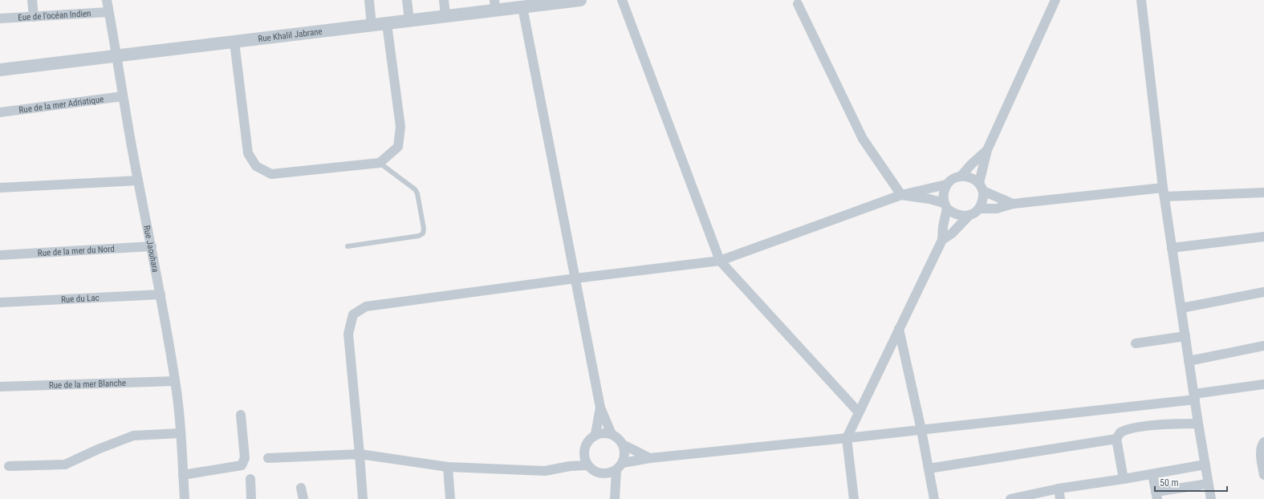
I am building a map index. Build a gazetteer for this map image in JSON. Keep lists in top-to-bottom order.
{
  "streets": {
    "street": [
      "Eue de l'océan Indien",
      "Rue Khalil Jabrane",
      "Rue de la mer Adriatique",
      "Rue Jaouhara",
      "Rue de la mer du Nord",
      "Rue du Lac",
      "Rue de la mer Blanche"
    ]
  },
  "crossings": [
    ["Eue de l'océan Indien", "Rue Jaouhara"],
    ["Rue Khalil Jabrane", "Rue Jaouhara"],
    ["Rue de la mer Adriatique", "Rue Jaouhara"],
    ["Rue Jaouhara", "Rue de la mer du Nord"],
    ["Rue Jaouhara", "Rue du Lac"],
    ["Rue Jaouhara", "Rue de la mer Blanche"]
  ],
  "scale_bar": "50 m"
}
